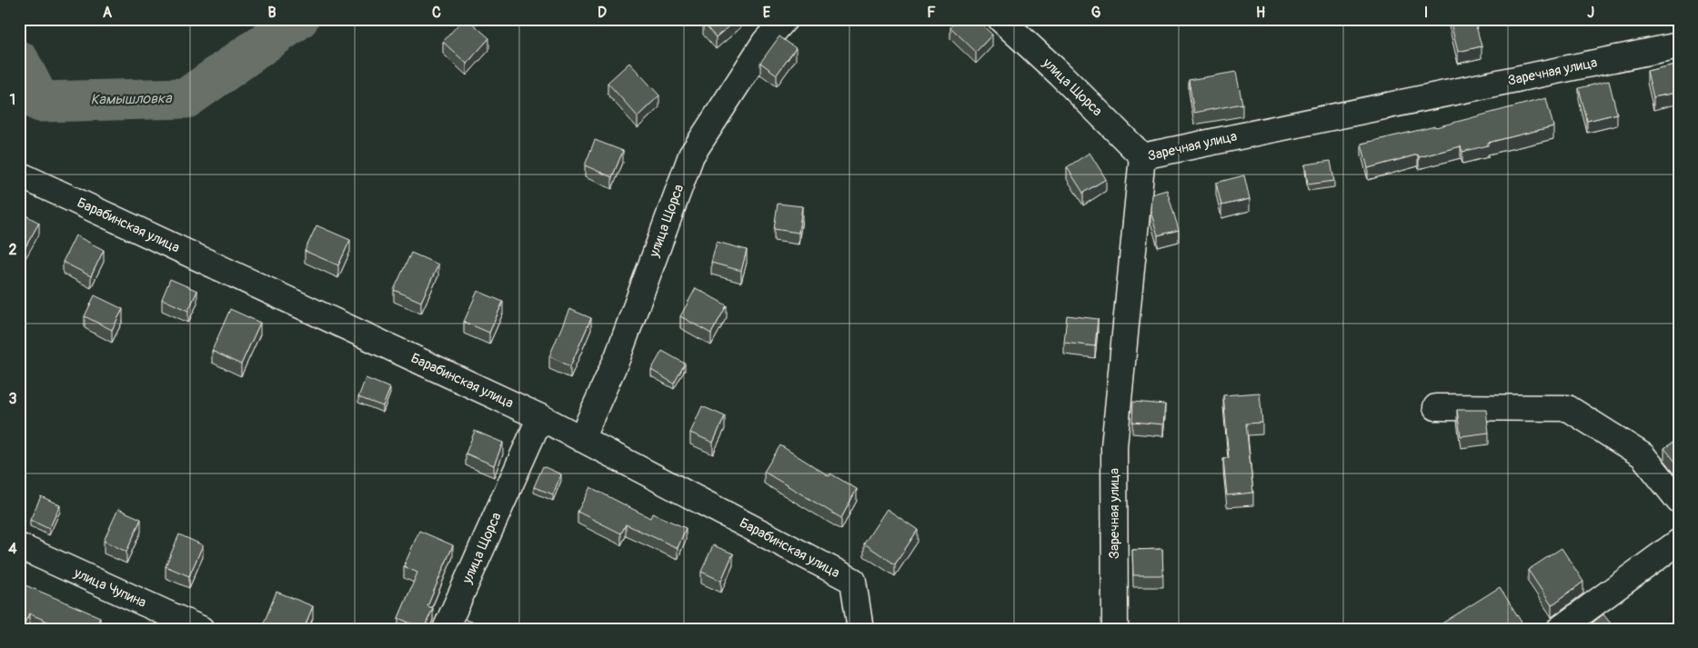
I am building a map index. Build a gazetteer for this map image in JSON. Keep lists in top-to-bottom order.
{
  "streets": {
    "street": [
      "Заречная улица",
      "улица Щорса",
      "Барабинская улица",
      "улица Чупина"
    ]
  },
  "crossings": [
    ["Заречная улица", "улица Щорса"],
    ["улица Щорса", "Барабинская улица"]
  ],
  "water": ["Камышловка"],
  "grid": {
    "columns": [
      "A",
      "B",
      "C",
      "D",
      "E",
      "F",
      "G",
      "H",
      "I",
      "J"
    ],
    "rows": [
      "1",
      "2",
      "3",
      "4"
    ]
  }
}
